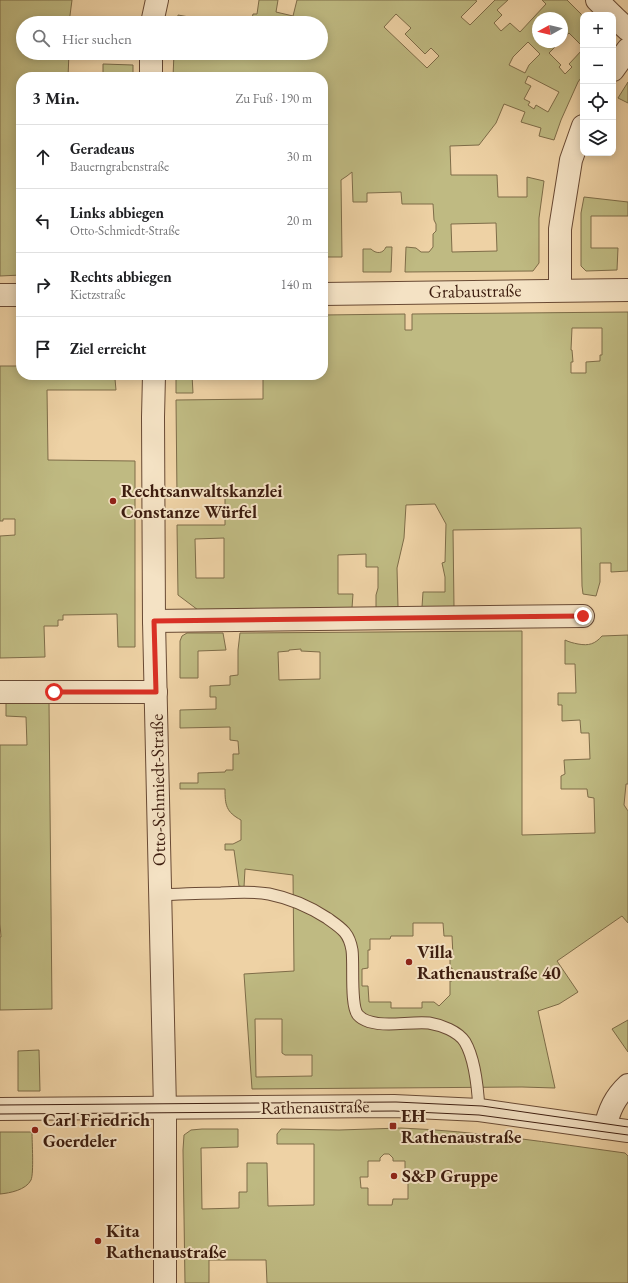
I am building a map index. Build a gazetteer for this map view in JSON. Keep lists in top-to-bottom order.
{
  "streets": {
    "street": ["Grabaustraße", "Otto-Schmiedt-Straße", "Rathenaustraße"]
  },
  "crossings": [
    ["Otto-Schmiedt-Straße", "Rathenaustraße"]
  ],
  "places": {
    "other": [
      "Rechtsanwaltskanzlei Constanze Würfel",
      "Villa Rathenaustraße 40",
      "Carl Friedrich Goerdeler",
      "S&P Gruppe",
      "Kita Rathenaustraße"
    ],
    "transit": ["EH Rathenaustraße"]
  },
  "north": "left",
  "page": {
    "map_buttons": ["+", "−"],
    "search": "Hier suchen",
    "heading": ["3 Min.", "Zu Fuß · 190 m"],
    "list": [
      ["Geradeaus", "Bauerngrabenstraße", "30 m"],
      ["Links abbiegen", "Otto-Schmiedt-Straße", "20 m"],
      ["Rechts abbiegen", "Kietzstraße", "140 m"],
      "Ziel erreicht"
    ]
  }
}
